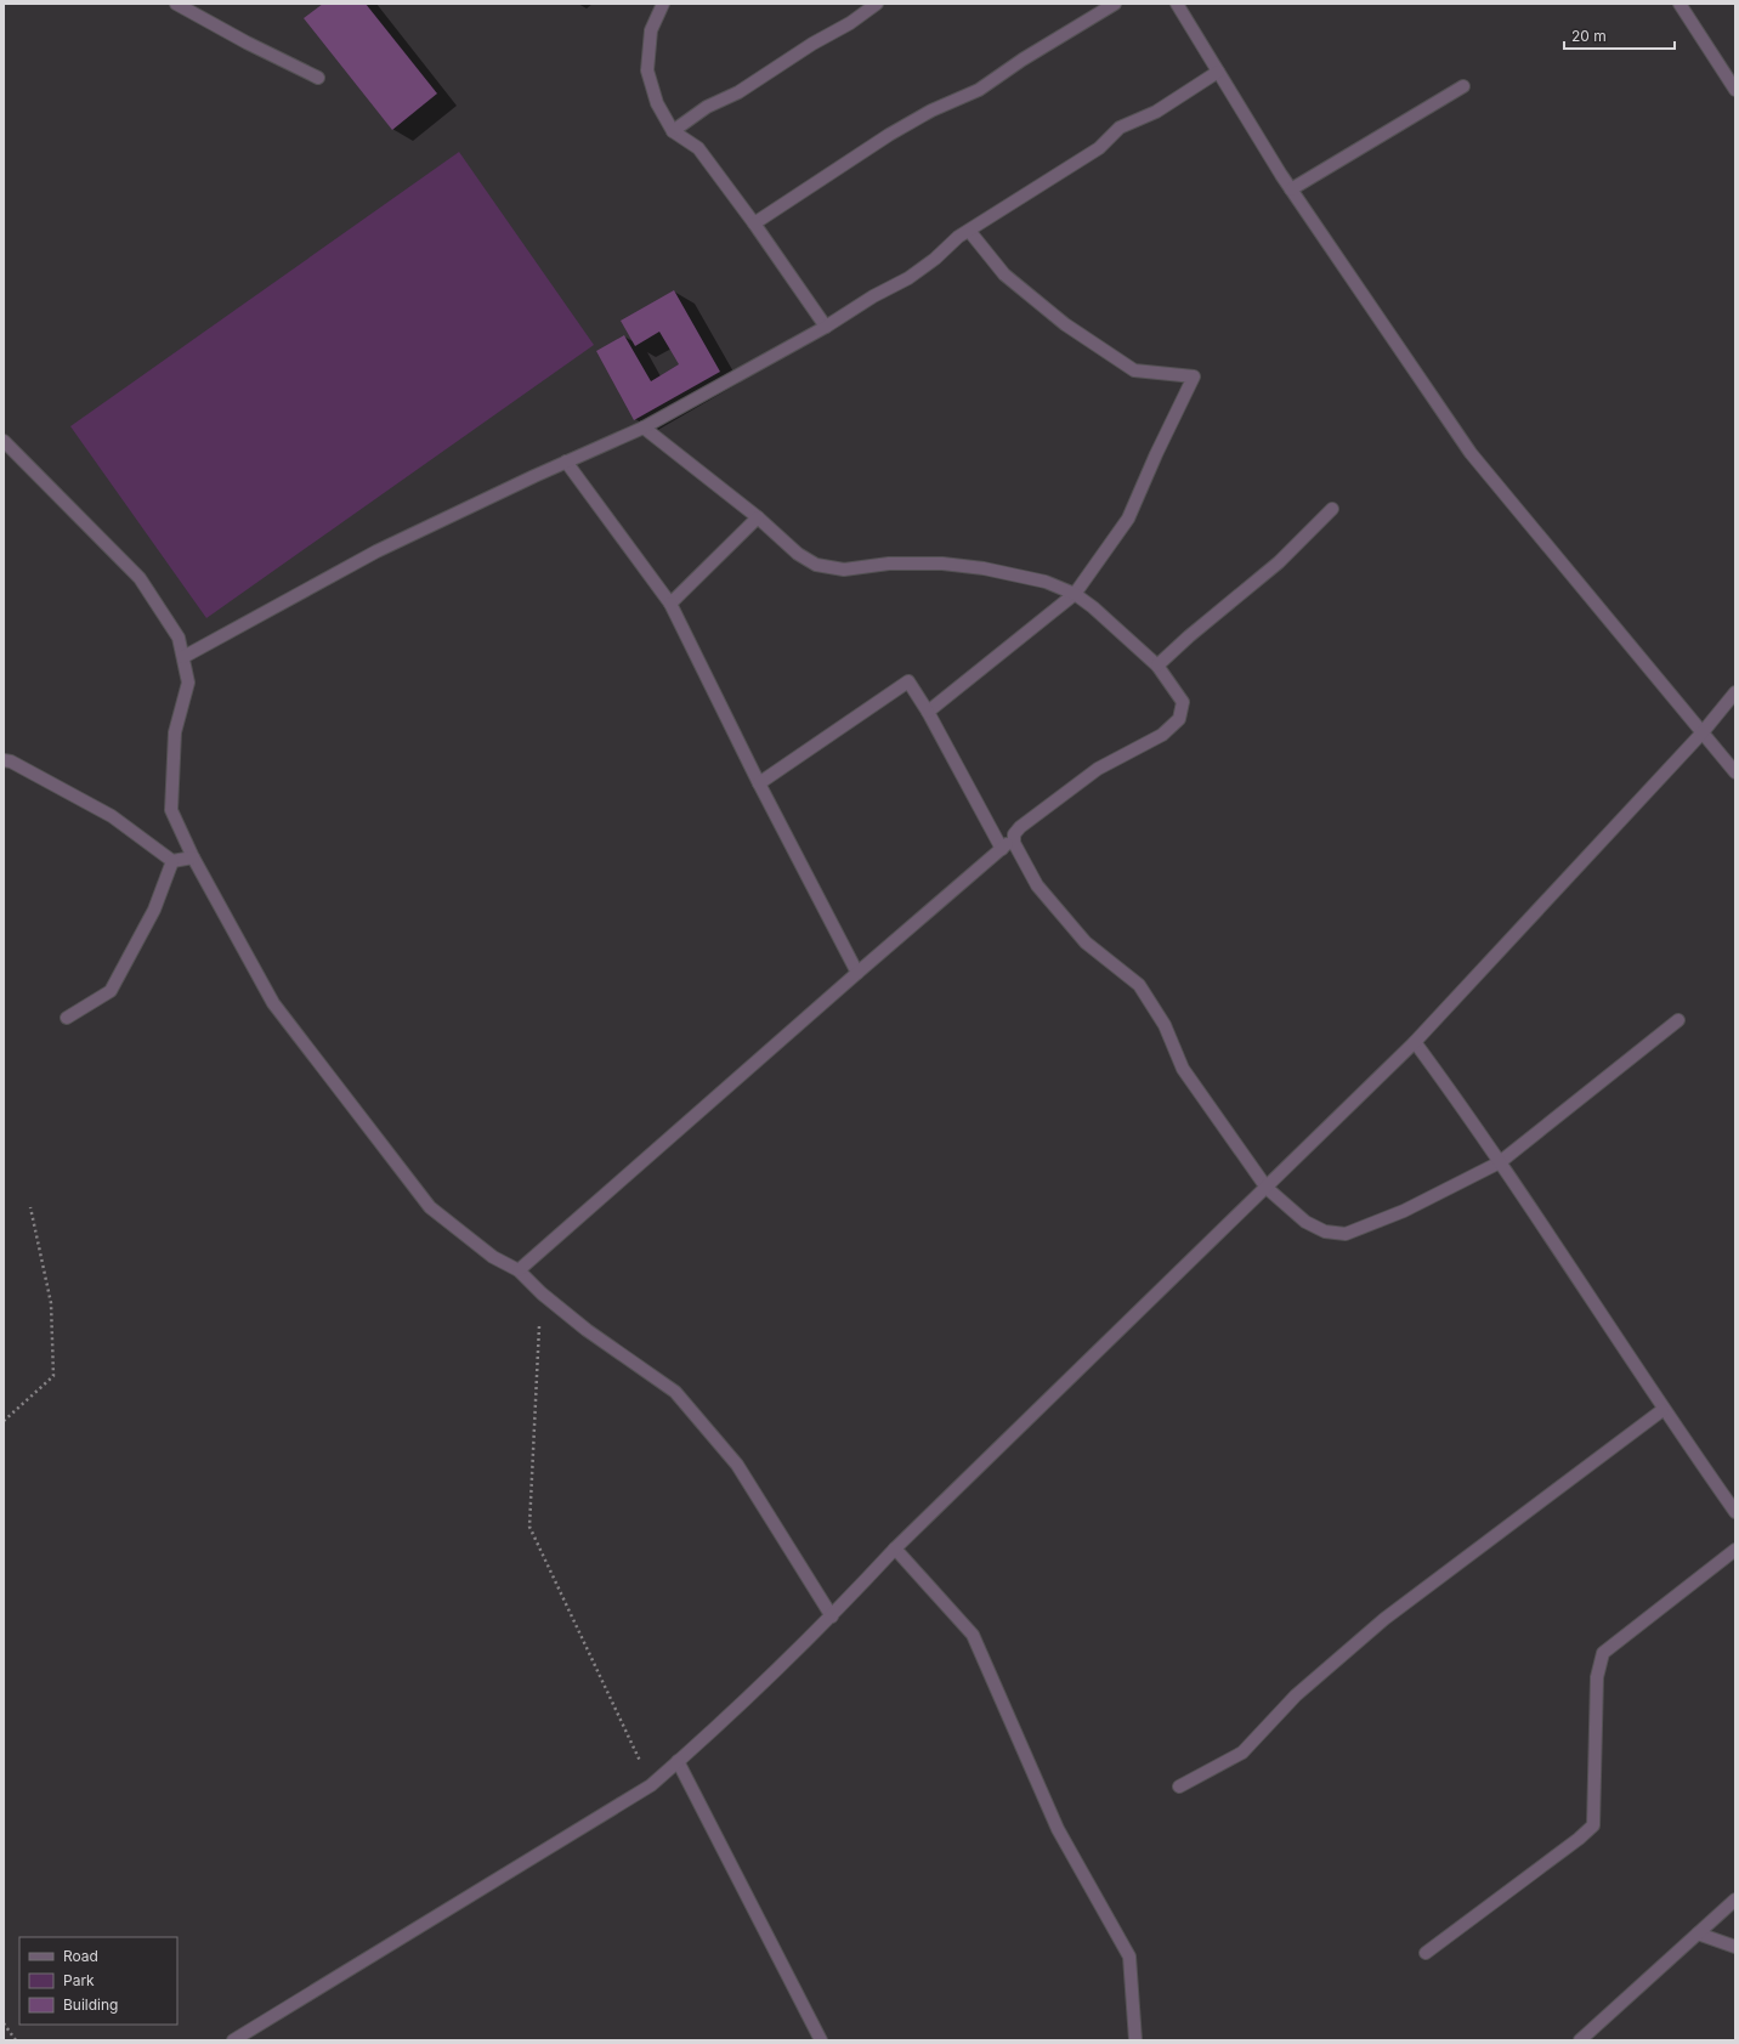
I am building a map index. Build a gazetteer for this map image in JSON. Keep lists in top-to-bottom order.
{
  "legend": ["Road", "Park", "Building"],
  "scale_bar": "20 m"
}
